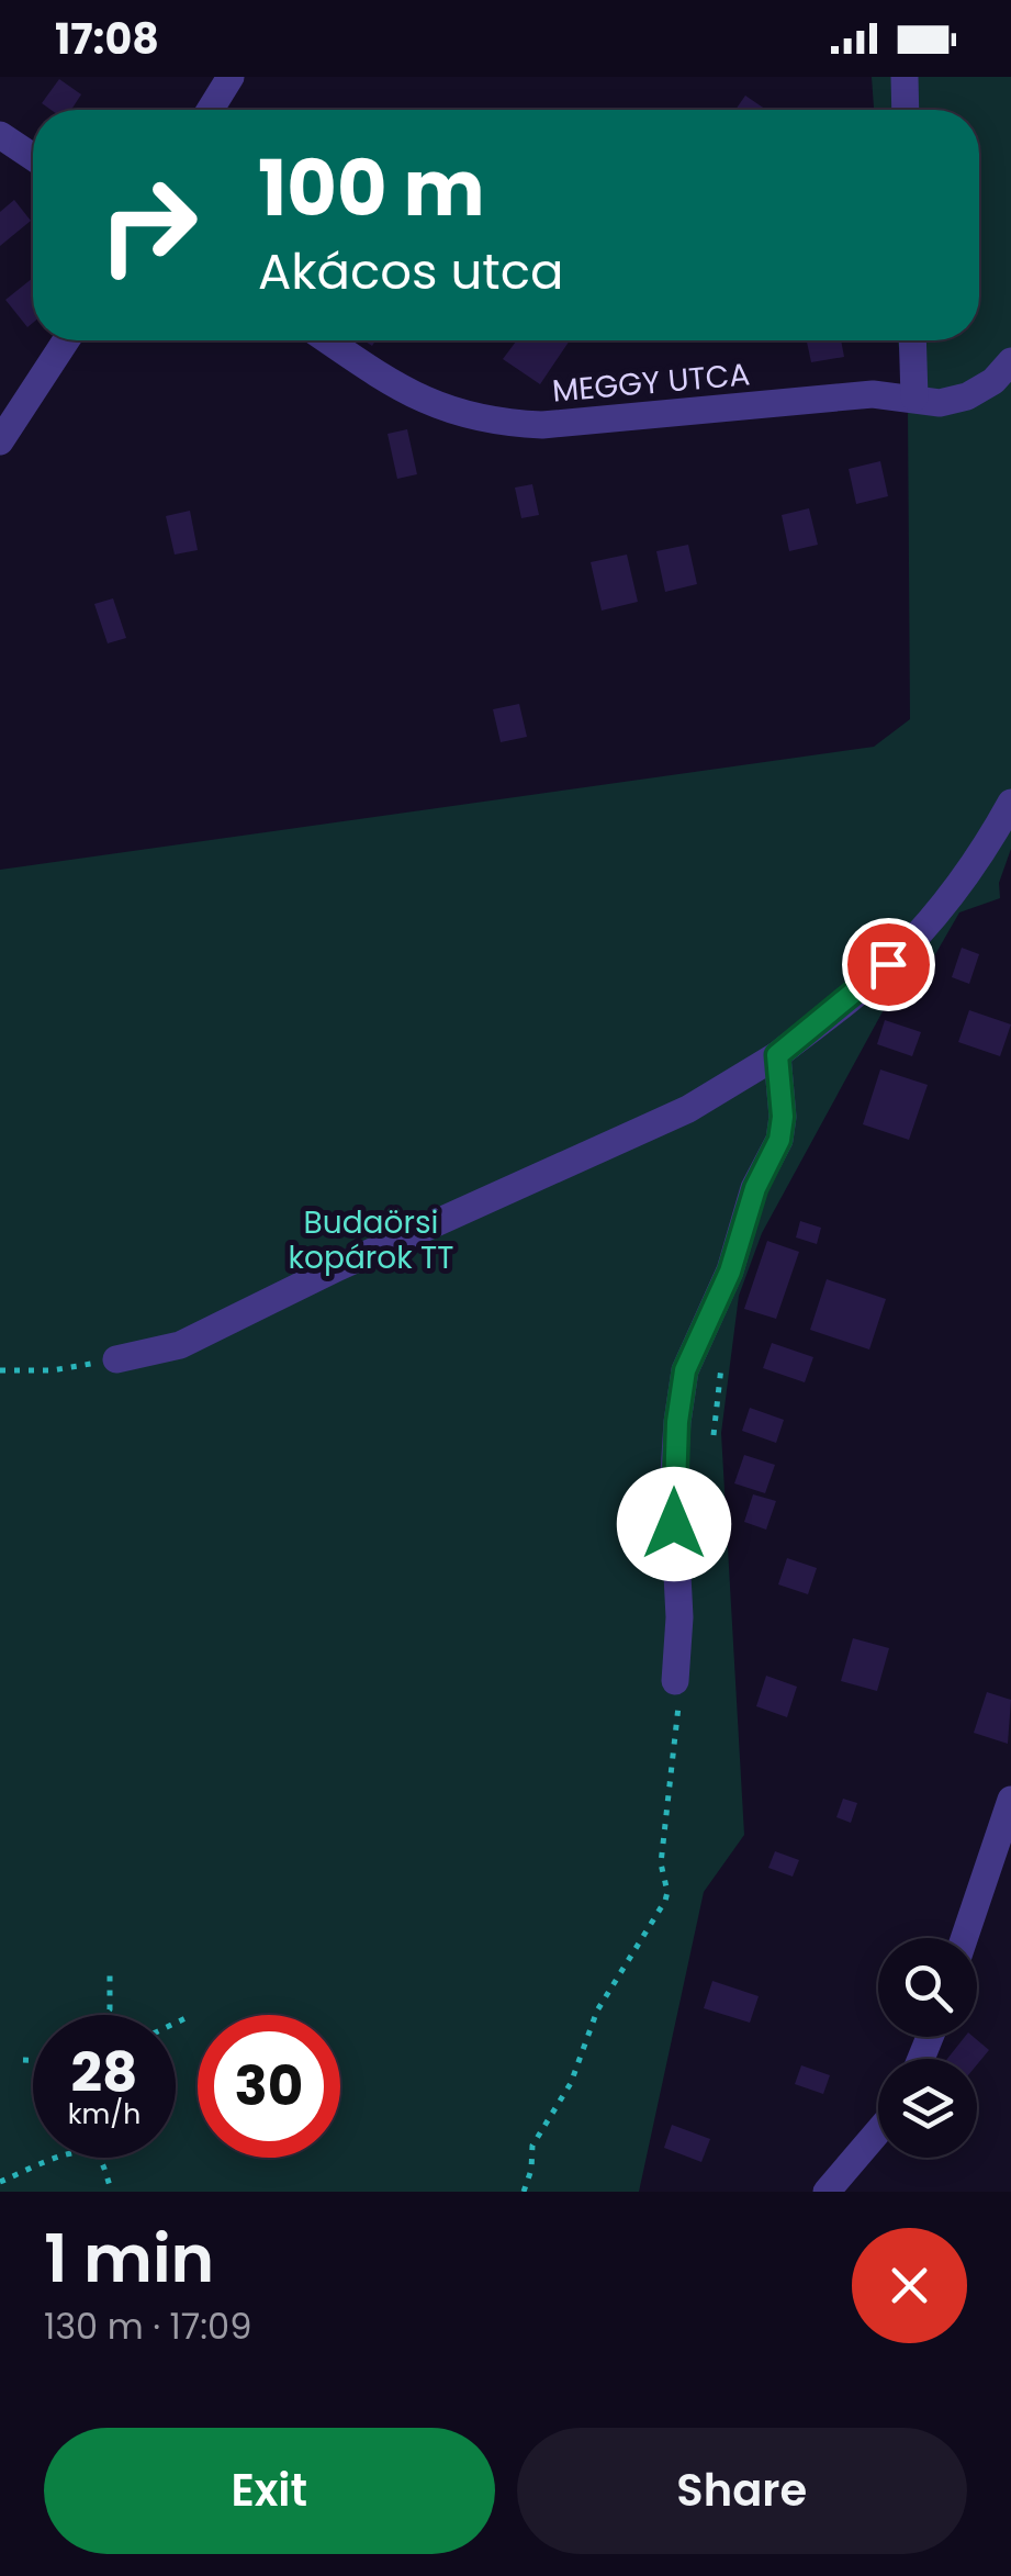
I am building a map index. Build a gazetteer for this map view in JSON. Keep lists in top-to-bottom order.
{
  "streets": {
    "street": ["MEGGY UTCA"]
  },
  "parks": ["Budaörsi kopárok TT"],
  "page": {
    "status": "17:08",
    "turn": ["100 m", "Akácos utca"],
    "speed": "28 km/h",
    "limit": "30",
    "heading": ["1 min", "130 m · 17:09"],
    "buttons": ["Exit", "Share"]
  }
}
